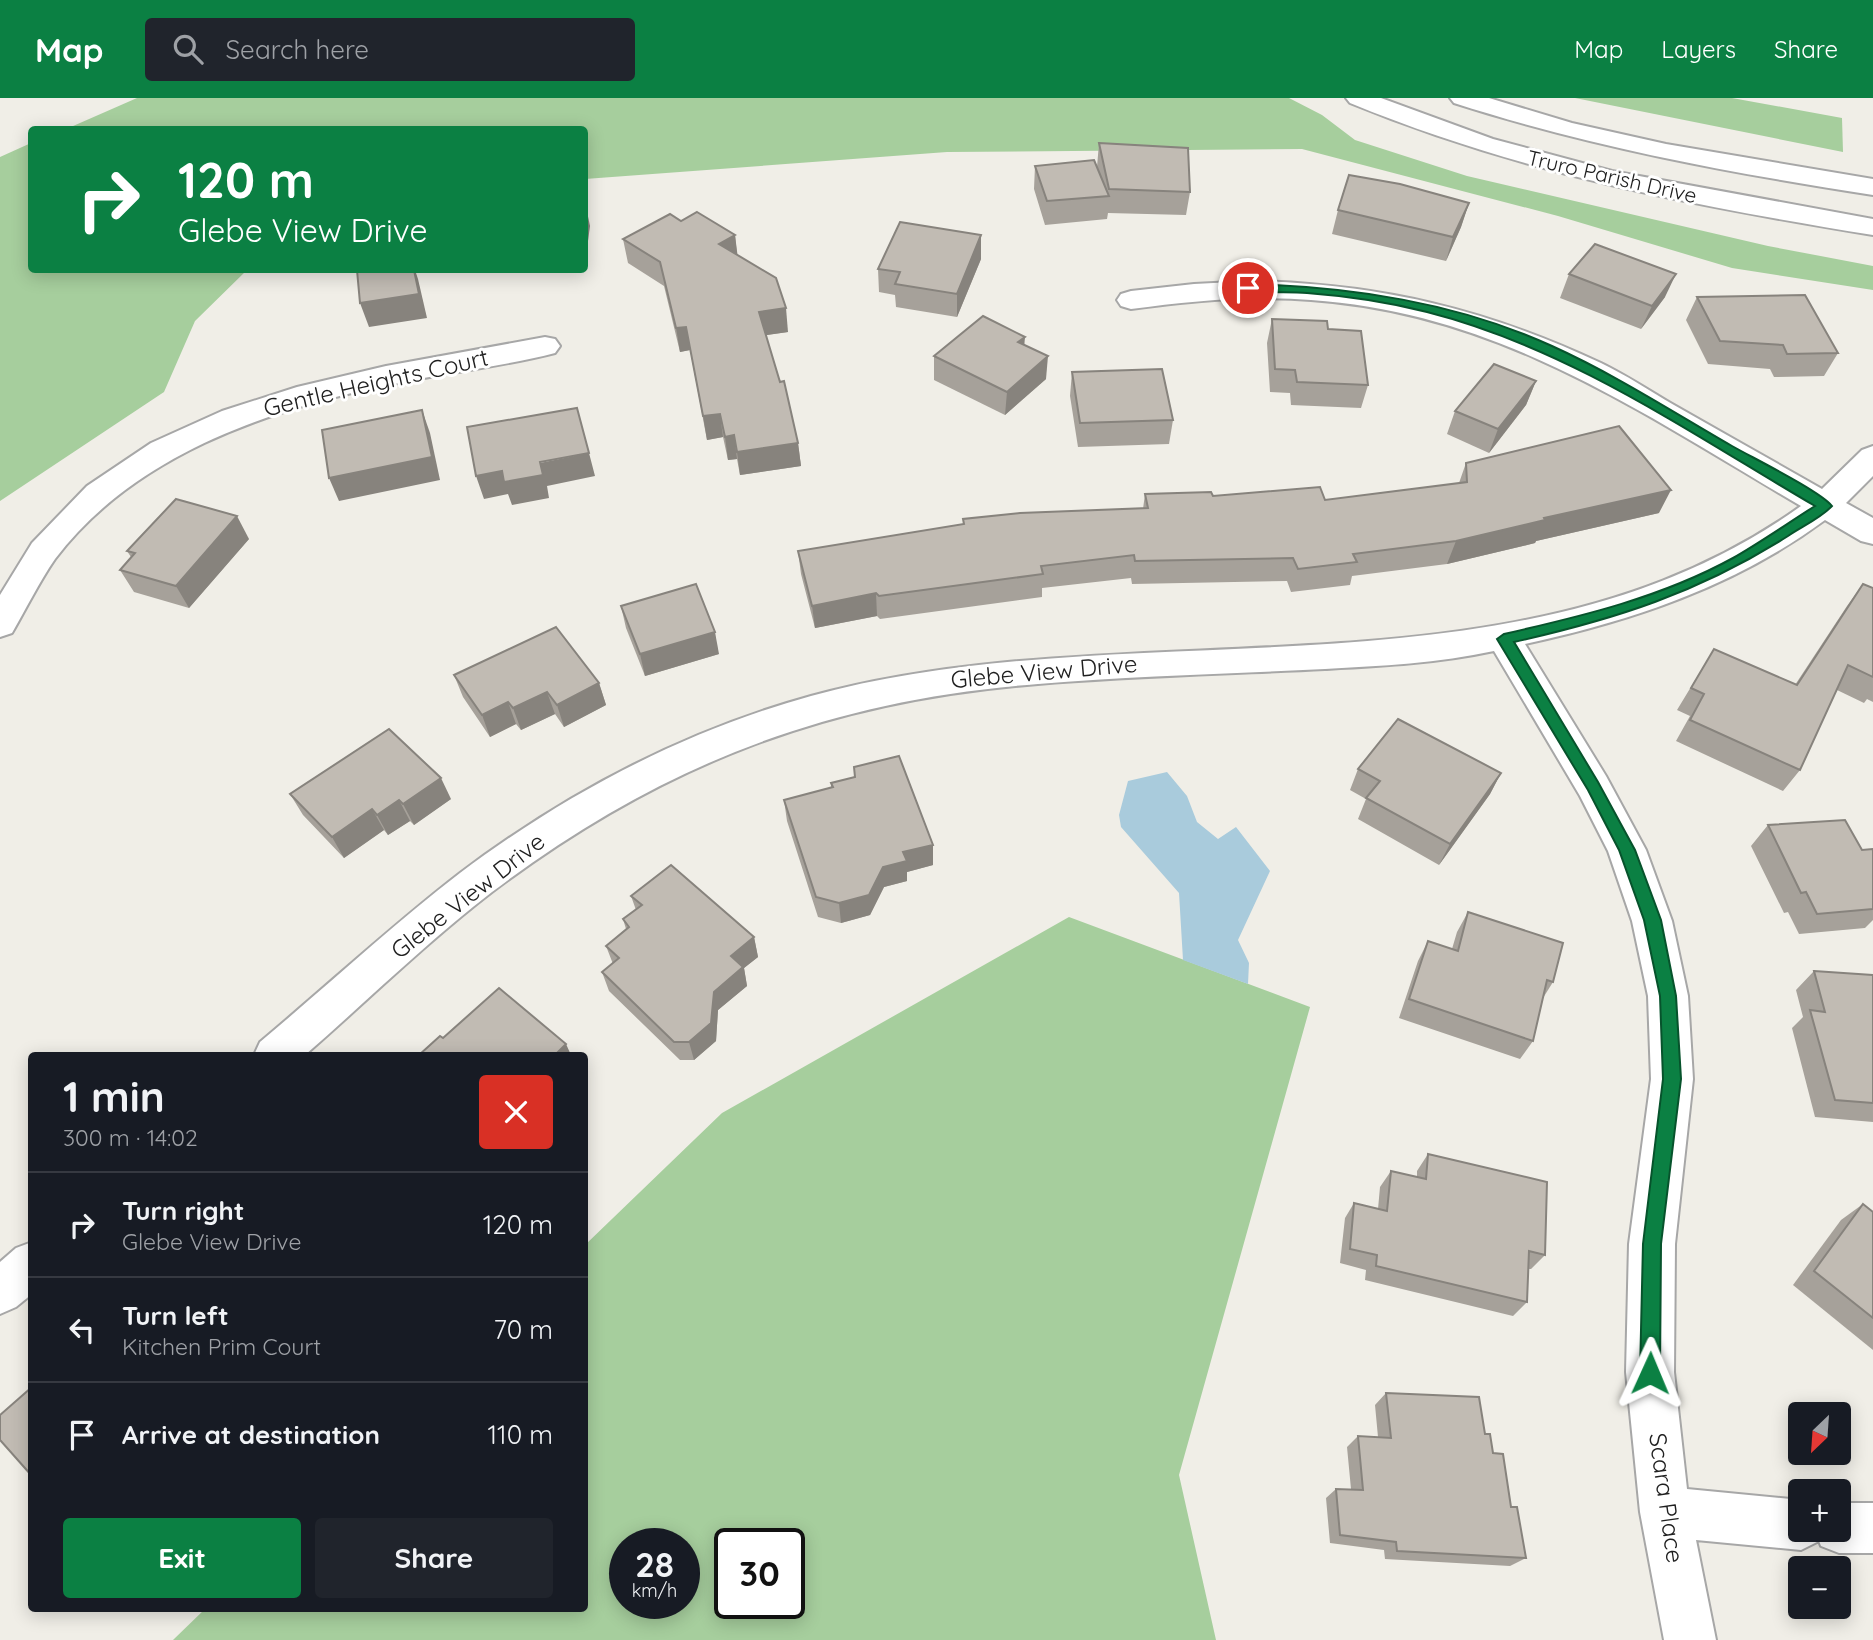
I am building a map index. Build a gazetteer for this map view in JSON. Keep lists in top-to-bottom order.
{
  "streets": {
    "street": [
      "Truro Parish Drive",
      "Gentle Heights Court",
      "Glebe View Drive",
      "Scara Place"
    ]
  },
  "crossings": [
    ["Glebe View Drive", "Scara Place"]
  ],
  "north": "bottom left",
  "page": {
    "header": "Map",
    "search": "Search here",
    "nav": ["Map", "Layers", "Share"],
    "turn": ["120 m", "Glebe View Drive"],
    "heading": ["1 min", "300 m · 14:02"],
    "list": [
      {
        "name": "Turn right",
        "note": "Glebe View Drive",
        "value": "120 m"
      },
      {
        "name": "Turn left",
        "note": "Kitchen Prim Court",
        "value": "70 m"
      },
      {
        "name": "Arrive at destination",
        "value": "110 m"
      }
    ],
    "map_buttons": ["+", "−"],
    "buttons": ["Exit", "Share"],
    "speed": "28 km/h",
    "limit": "30"
  }
}
